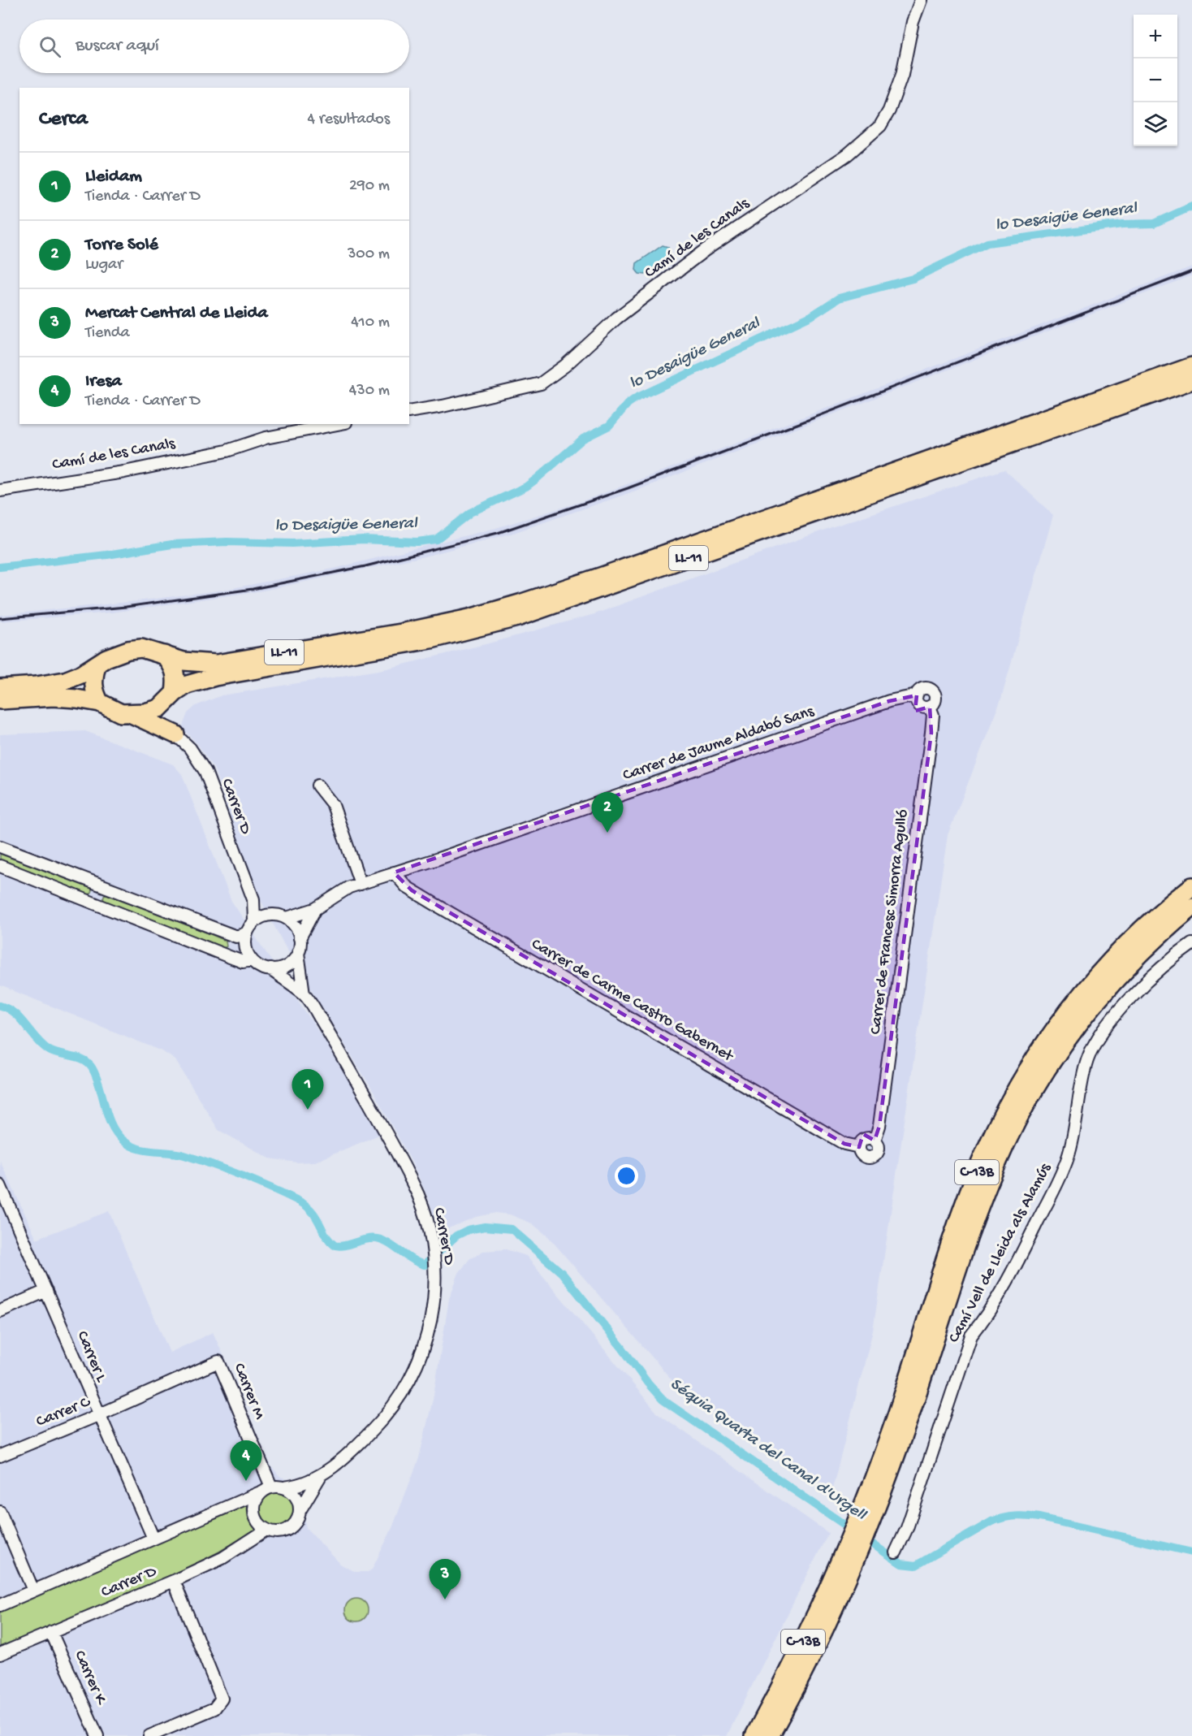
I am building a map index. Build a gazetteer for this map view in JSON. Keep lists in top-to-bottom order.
{
  "streets": {
    "highway": ["LL-11", "C-13B"],
    "street": [
      "Camí de les Canals",
      "Carrer de Jaume Aldabó Sans",
      "Carrer D",
      "Carrer de Francesc Simorra Agulló",
      "Carrer de Carme Castro Gabernet",
      "Camí Vell de Lleida als Alamús",
      "Carrer L",
      "Carrer M",
      "Carrer C",
      "Carrer K"
    ]
  },
  "crossings": [
    ["Carrer de Jaume Aldabó Sans", "Carrer de Francesc Simorra Agulló"],
    ["Carrer de Jaume Aldabó Sans", "Carrer de Carme Castro Gabernet"],
    ["Carrer D", "Carrer L"],
    ["Carrer D", "Carrer M"],
    ["Carrer D", "Carrer K"],
    ["Carrer de Francesc Simorra Agulló", "Carrer de Carme Castro Gabernet"],
    ["Carrer L", "Carrer C"],
    ["Carrer M", "Carrer C"]
  ],
  "water": ["lo Desaigüe General", "Séquia Quarta del Canal d'Urgell"],
  "page": {
    "map_buttons": ["+", "−"],
    "search": "Buscar aquí",
    "heading": ["Cerca", "4 resultados"],
    "list": [
      {
        "mark": "1",
        "name": "Lleidam",
        "note": "Tienda · Carrer D",
        "value": "290 m"
      },
      {
        "mark": "2",
        "name": "Torre Solé",
        "note": "Lugar",
        "value": "300 m"
      },
      {
        "mark": "3",
        "name": "Mercat Central de Lleida",
        "note": "Tienda",
        "value": "410 m"
      },
      {
        "mark": "4",
        "name": "Iresa",
        "note": "Tienda · Carrer D",
        "value": "430 m"
      }
    ],
    "pins": [
      "2",
      "1",
      "4",
      "3"
    ]
  }
}
